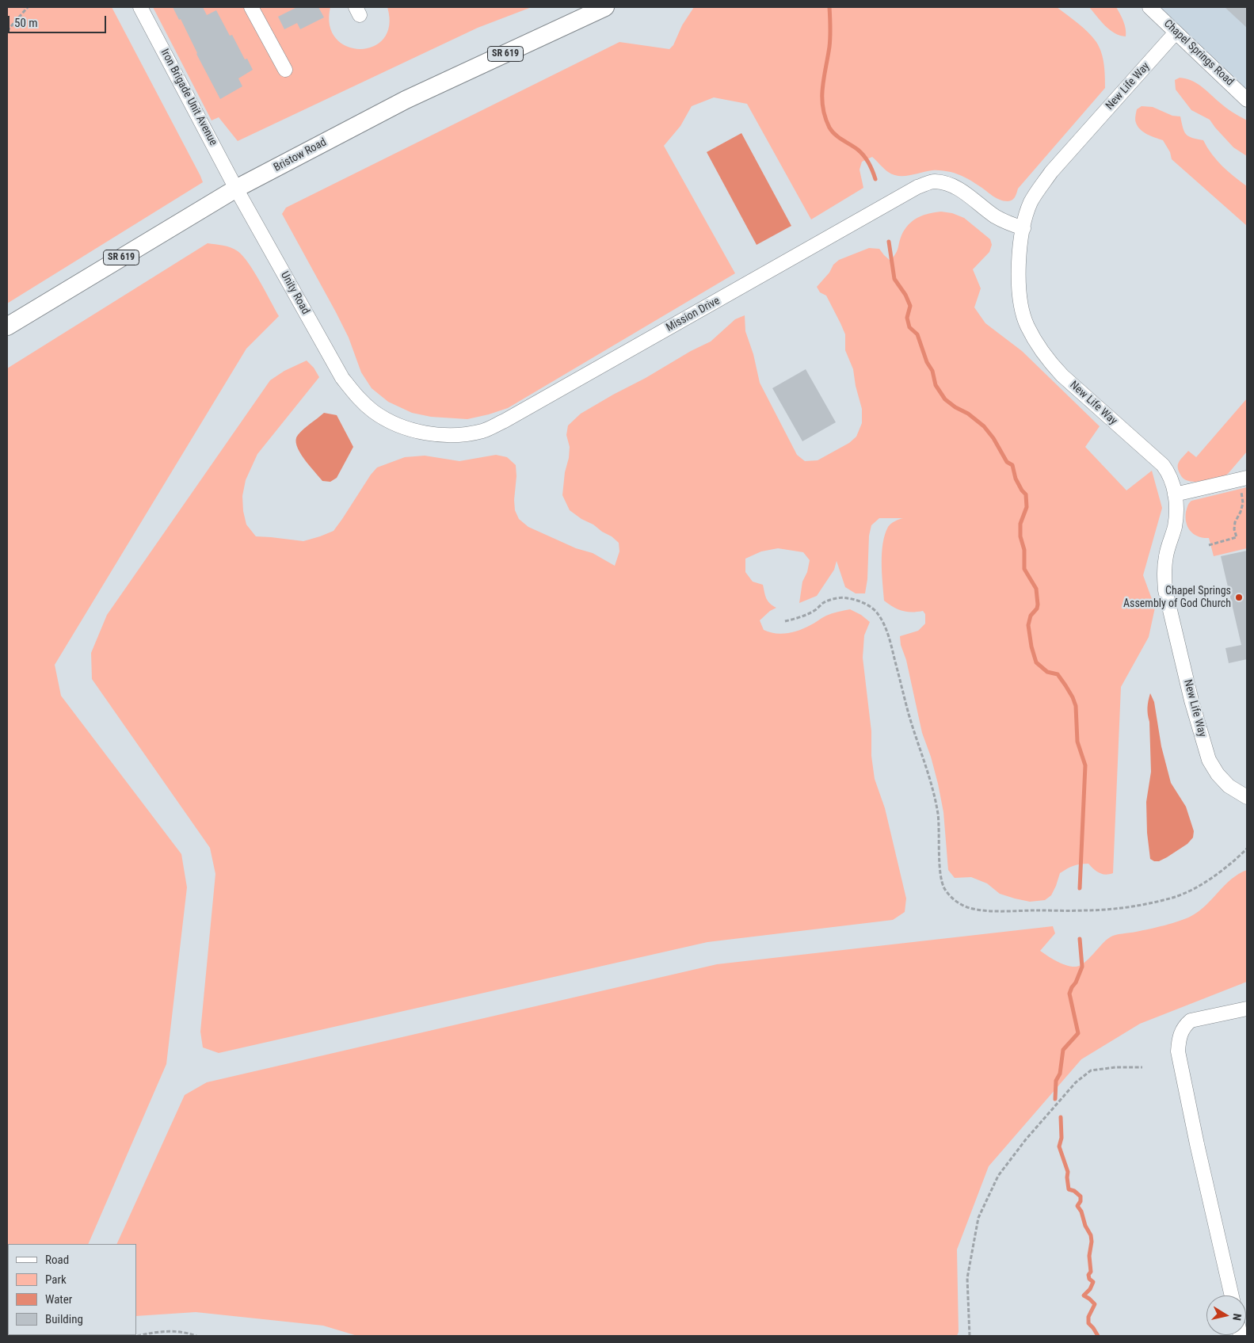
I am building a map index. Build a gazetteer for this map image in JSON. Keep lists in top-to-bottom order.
{
  "streets": {
    "main road": ["SR 619", "Bristow Road"],
    "street": [
      "Chapel Springs Road",
      "New Life Way",
      "Iron Brigade Unit Avenue",
      "Unity Road",
      "Mission Drive"
    ]
  },
  "crossings": [
    ["Chapel Springs Road", "New Life Way"],
    ["New Life Way", "Mission Drive"],
    ["Iron Brigade Unit Avenue", "Bristow Road"],
    ["Iron Brigade Unit Avenue", "Unity Road"],
    ["Bristow Road", "Unity Road"],
    ["Unity Road", "Mission Drive"]
  ],
  "places": ["Chapel Springs Assembly of God Church"],
  "legend": [
    "Road",
    "Park",
    "Water",
    "Building"
  ],
  "scale_bar": "50 m",
  "north": "right"
}
